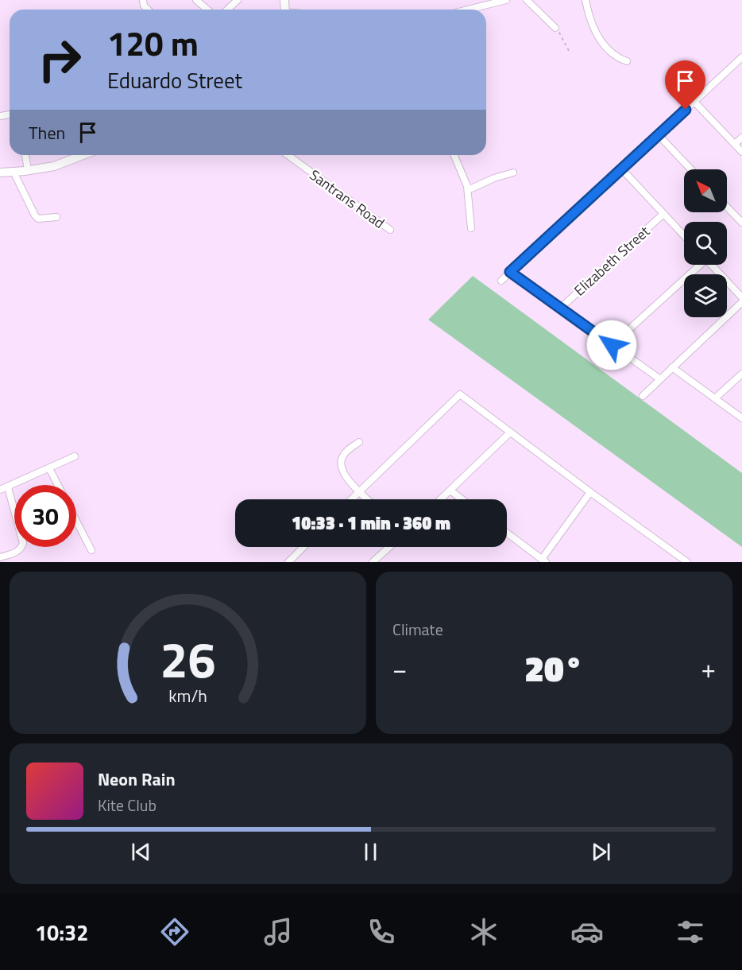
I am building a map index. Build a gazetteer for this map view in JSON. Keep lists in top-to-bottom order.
{
  "streets": {
    "street": ["Santrans Road", "Elizabeth Street"]
  },
  "north": "top left",
  "page": {
    "turn": ["120 m", "Eduardo Street"],
    "then": "Then",
    "limit": "30",
    "trip": "10:33 · 1 min · 360 m",
    "tile": "Climate",
    "heat": ["−", "20°", "+"],
    "song": ["Neon Rain", "Kite Club"],
    "tabs": "10:32",
    "gauge": ["26", "km/h"]
  }
}
